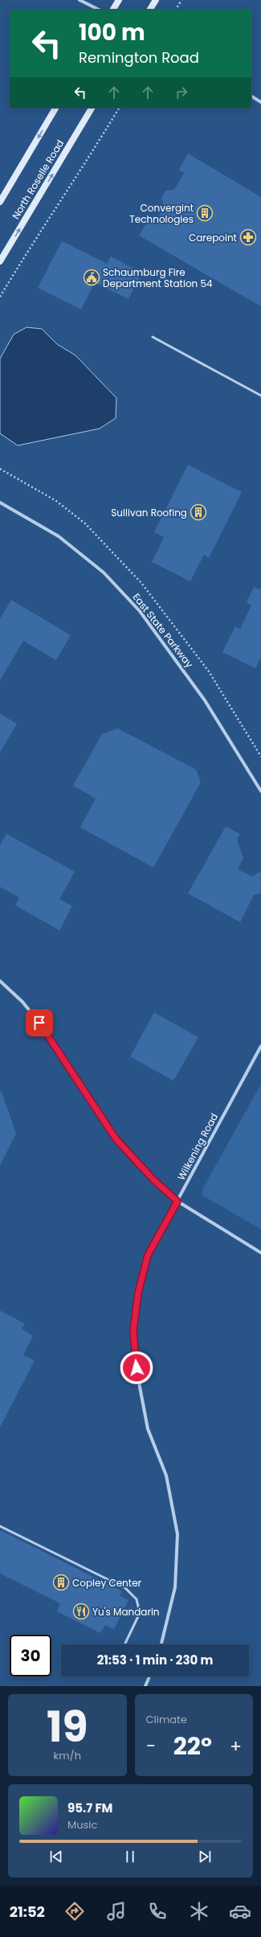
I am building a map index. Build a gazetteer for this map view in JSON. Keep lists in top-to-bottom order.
{
  "streets": {
    "main road": ["North Roselle Road"],
    "street": ["East State Parkway", "Wilkening Road"]
  },
  "places": {
    "building": ["Convergint Technologies", "Sullivan Roofing", "Copley Center"],
    "pharmacy": ["Carepoint"],
    "public building": ["Schaumburg Fire Department Station 54"],
    "restaurant": ["Yu's Mandarin"]
  },
  "page": {
    "turn": ["100 m", "Remington Road"],
    "limit": "30",
    "trip": "21:53 · 1 min · 230 m",
    "tile": [
      ["19", "km/h"],
      "Climate"
    ],
    "heat": ["−", "22°", "+"],
    "song": ["95.7 FM", "Music"],
    "tabs": "21:52"
  }
}
